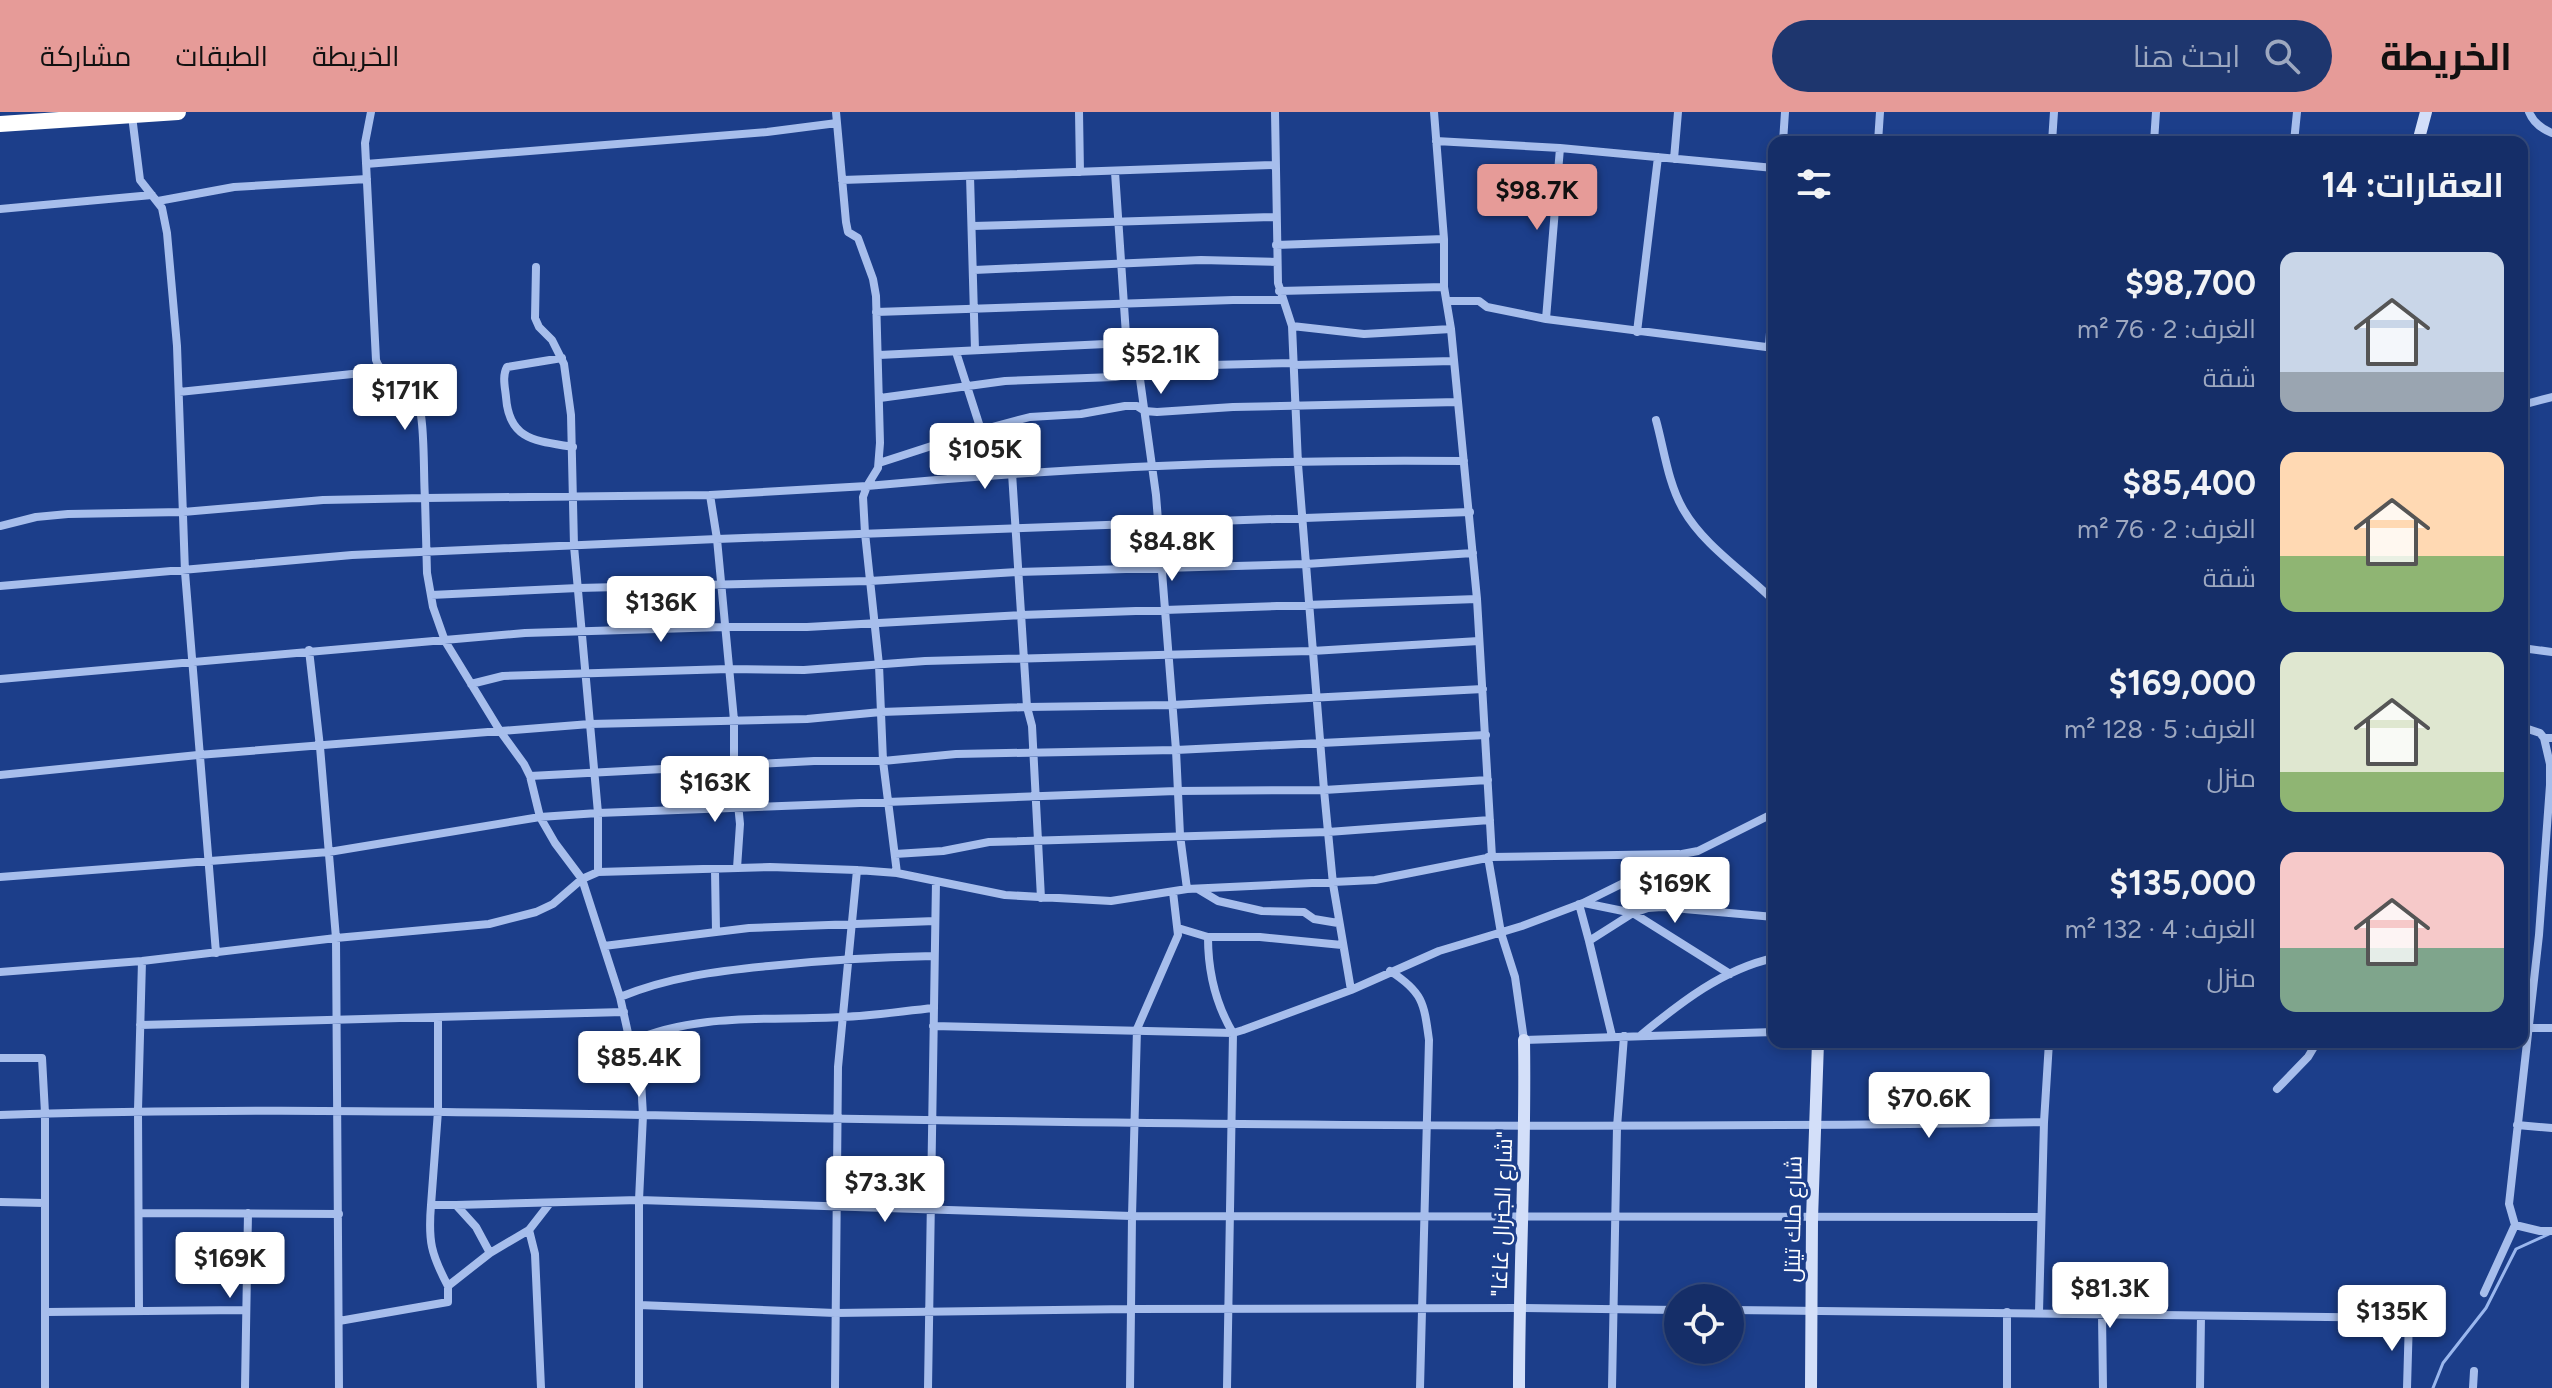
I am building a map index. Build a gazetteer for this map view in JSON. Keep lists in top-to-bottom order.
{
  "streets": {
    "main road": ["\"شارع الجنرال غاغا\"", "شارع ملك تيتل"]
  },
  "page": {
    "header": "الخريطة",
    "search": "ابحث هنا",
    "nav": ["الخريطة", "الطبقات", "مشاركة"],
    "heading": "العقارات: 14",
    "price": [
      "$98.7K",
      "$52.1K",
      "$171K",
      "$105K",
      "$84.8K",
      "$136K",
      "$163K",
      "$169K",
      "$85.4K",
      "$70.6K",
      "$73.3K",
      "$169K",
      "$81.3K",
      "$135K"
    ],
    "list": [
      {
        "name": "$98,700",
        "note": "الغرف: 2 · 76 m² · شقة"
      },
      {
        "name": "$85,400",
        "note": "الغرف: 2 · 76 m² · شقة"
      },
      {
        "name": "$169,000",
        "note": "الغرف: 5 · 128 m² · منزل"
      },
      {
        "name": "$135,000",
        "note": "الغرف: 4 · 132 m² · منزل"
      }
    ]
  }
}
